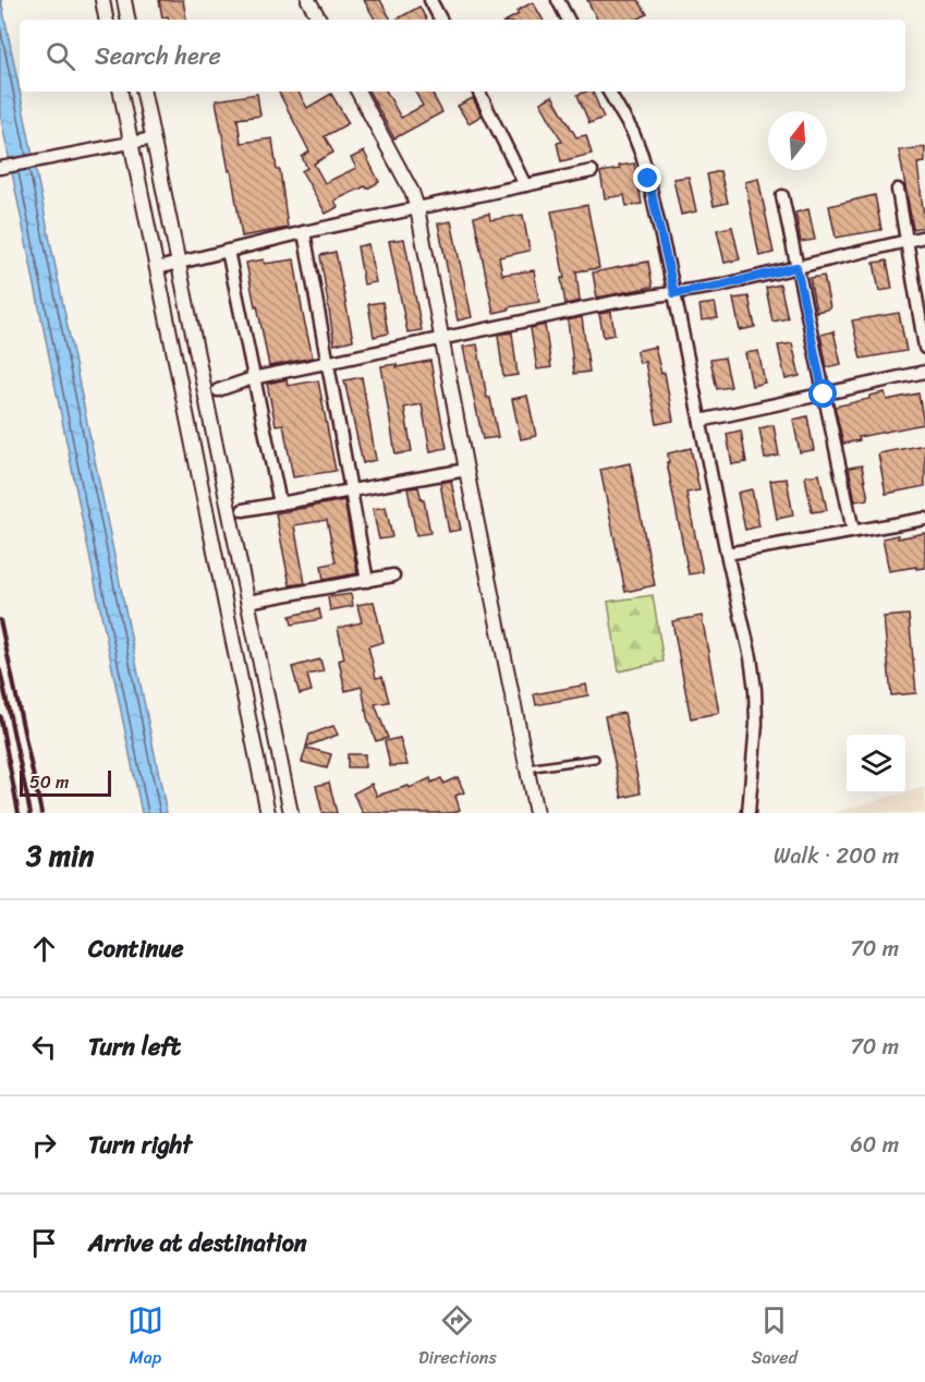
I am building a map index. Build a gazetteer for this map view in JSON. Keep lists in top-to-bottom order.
{
  "scale_bar": "50 m",
  "north": "top",
  "page": {
    "search": "Search here",
    "scale": "50 m",
    "heading": ["3 min", "Walk · 200 m"],
    "list": [
      ["Continue", "70 m"],
      ["Turn left", "70 m"],
      ["Turn right", "60 m"],
      "Arrive at destination"
    ],
    "nav": ["Map", "Directions", "Saved"]
  }
}
